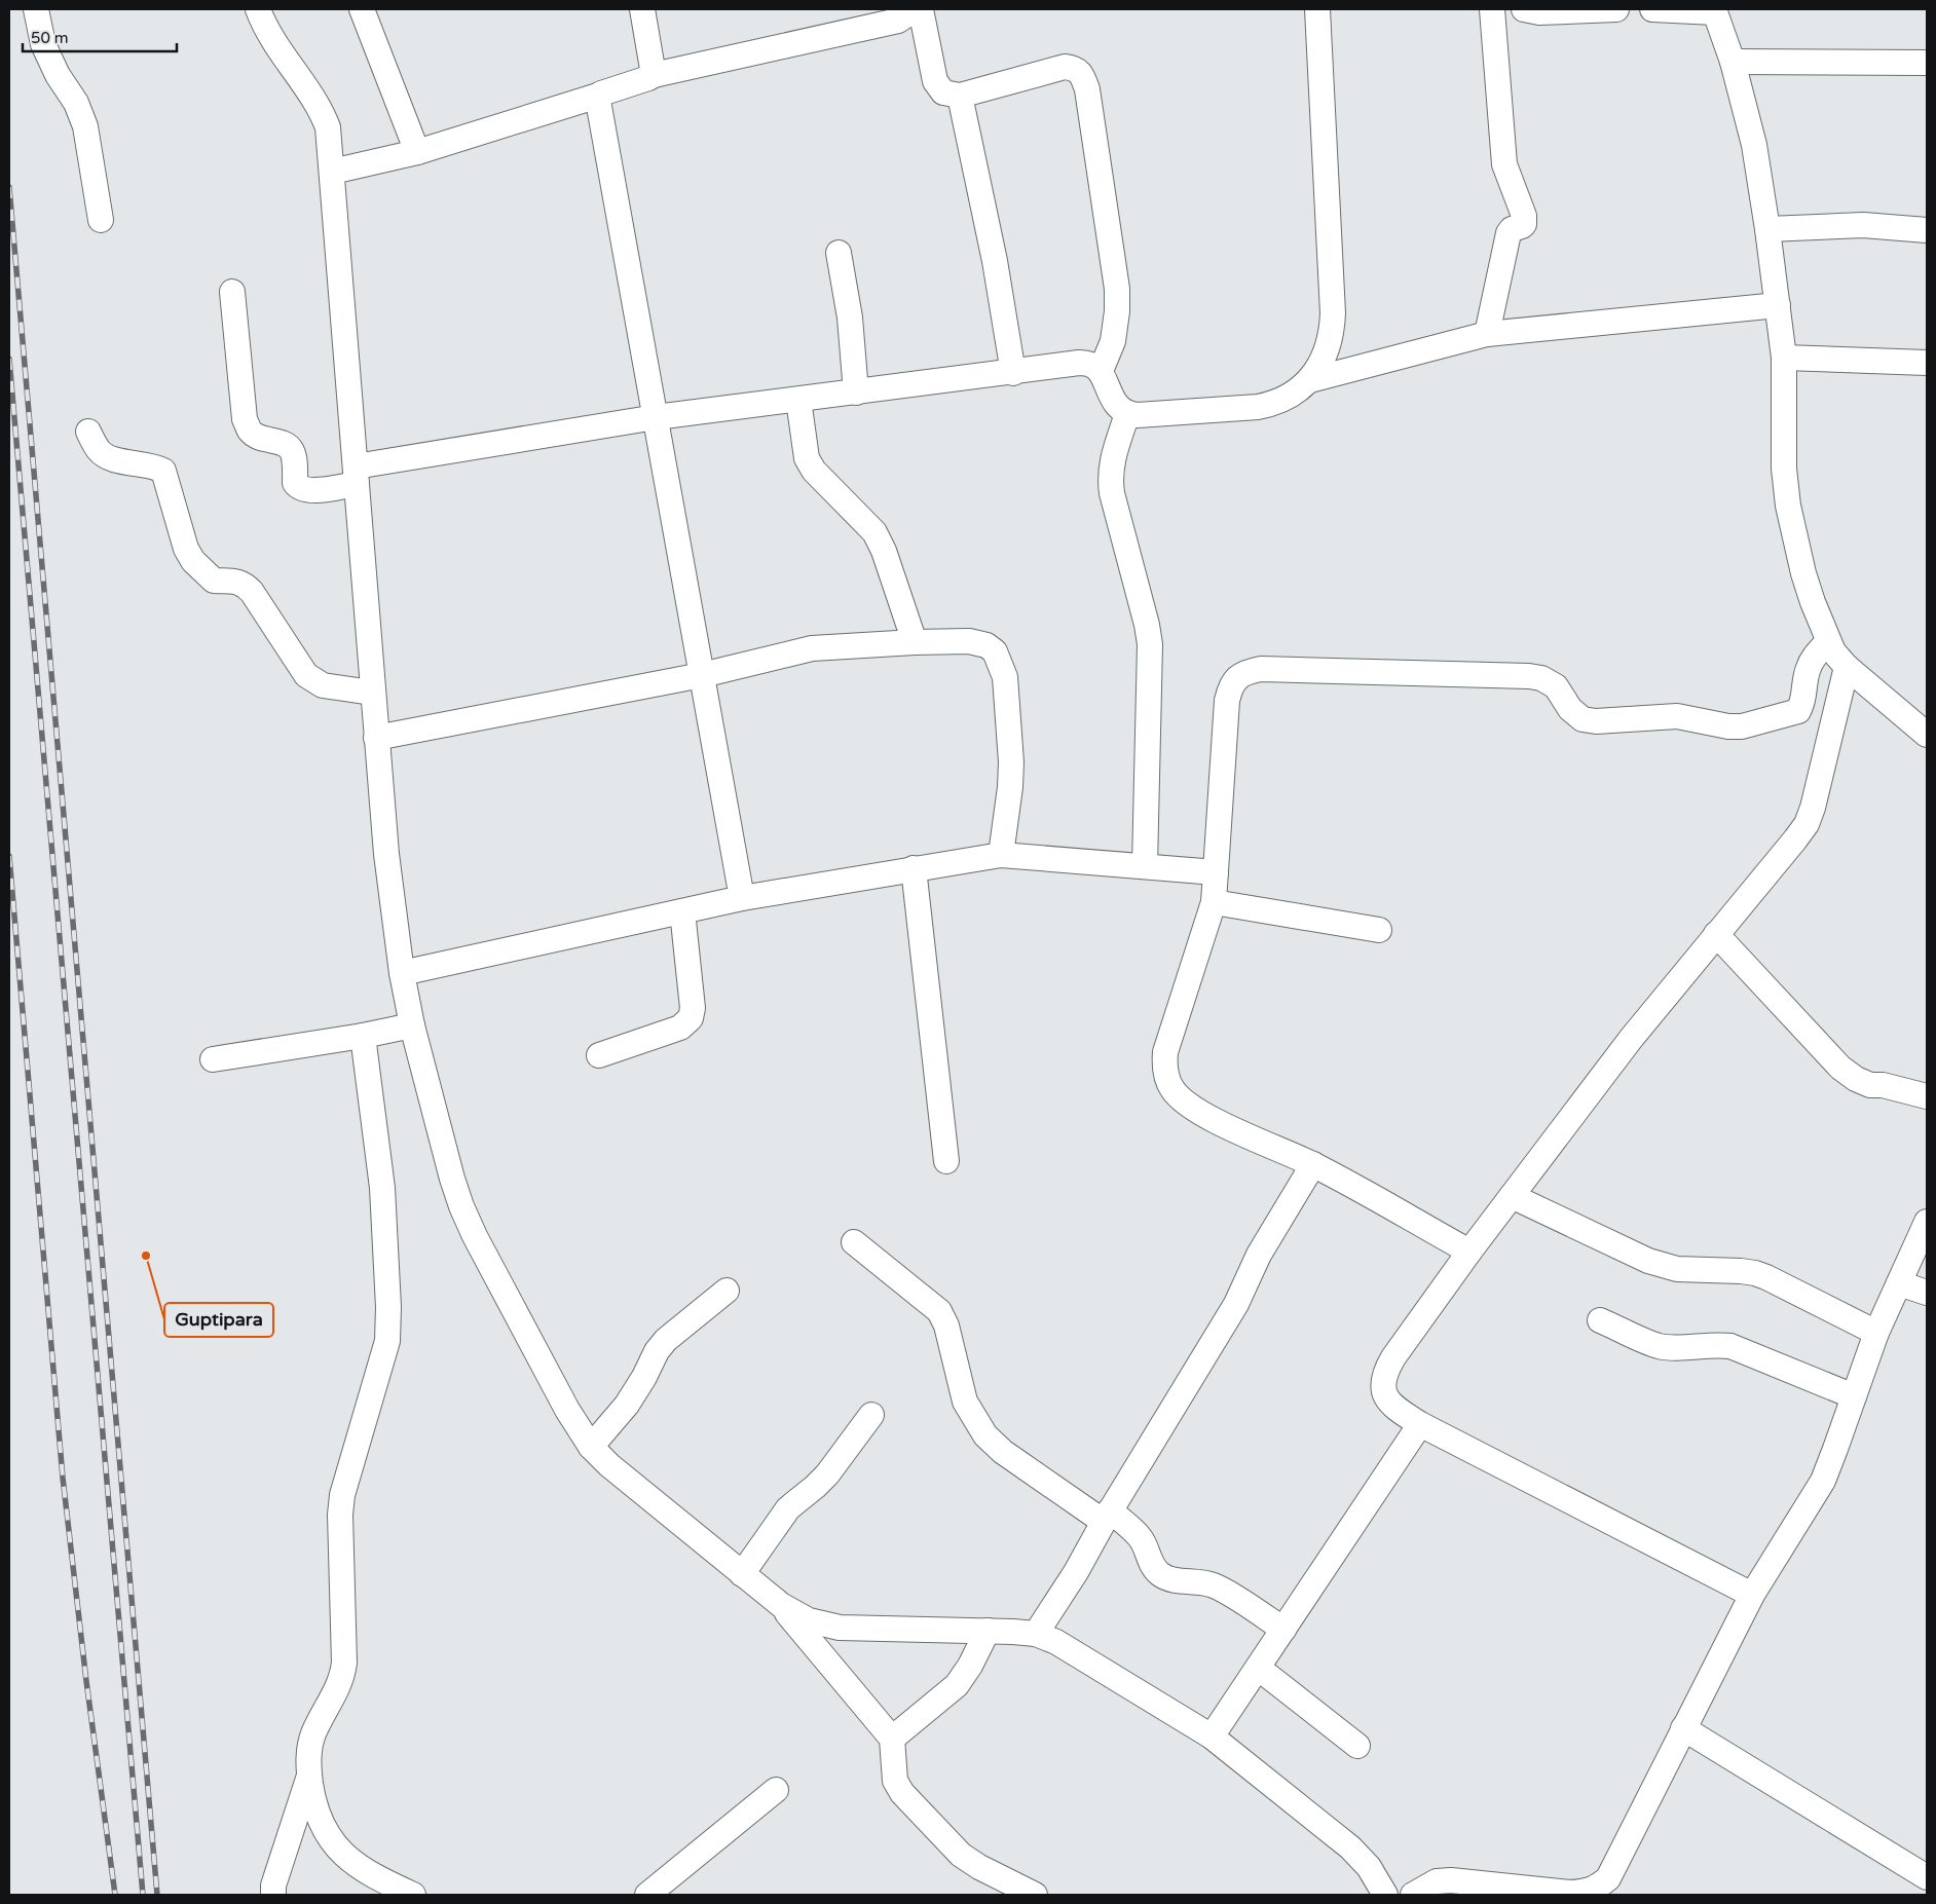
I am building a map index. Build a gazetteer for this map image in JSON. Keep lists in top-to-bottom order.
{
  "places": ["Guptipara"],
  "scale_bar": "50 m"
}
